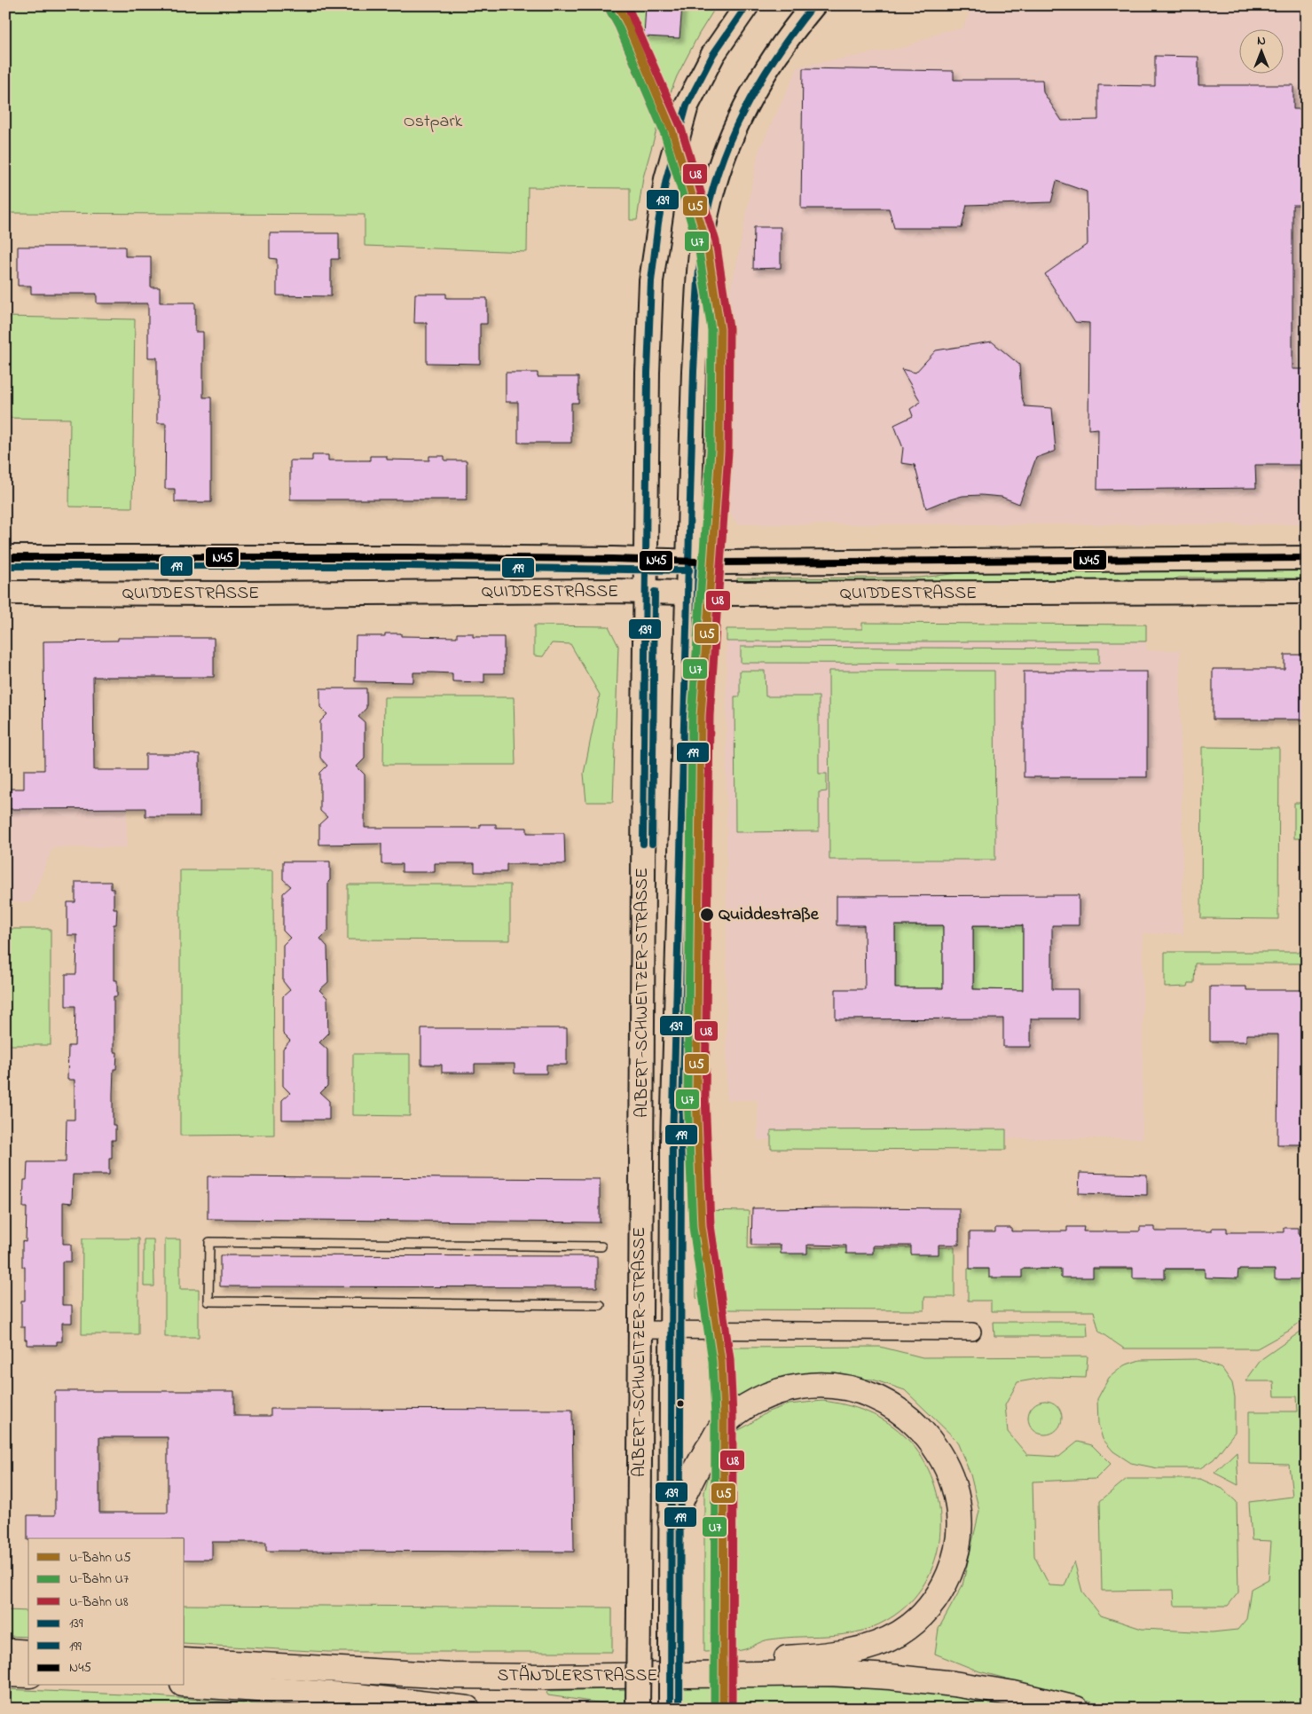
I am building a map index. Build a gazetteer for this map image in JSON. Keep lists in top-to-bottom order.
{
  "streets": {
    "highway": ["STÄNDLERSTRASSE"],
    "main road": ["QUIDDESTRASSE", "ALBERT-SCHWEITZER-STRASSE"]
  },
  "crossings": [
    ["QUIDDESTRASSE", "ALBERT-SCHWEITZER-STRASSE"]
  ],
  "parks": ["Ostpark"],
  "places": ["Quiddestraße"],
  "lines": [
    "metro line U5",
    "metro line U8",
    "transit line 139",
    "metro line U7",
    "transit line N45",
    "transit line 199"
  ],
  "legend": [
    "U-Bahn U5",
    "U-Bahn U7",
    "U-Bahn U8",
    "139",
    "199",
    "N45"
  ],
  "north": "top"
}
